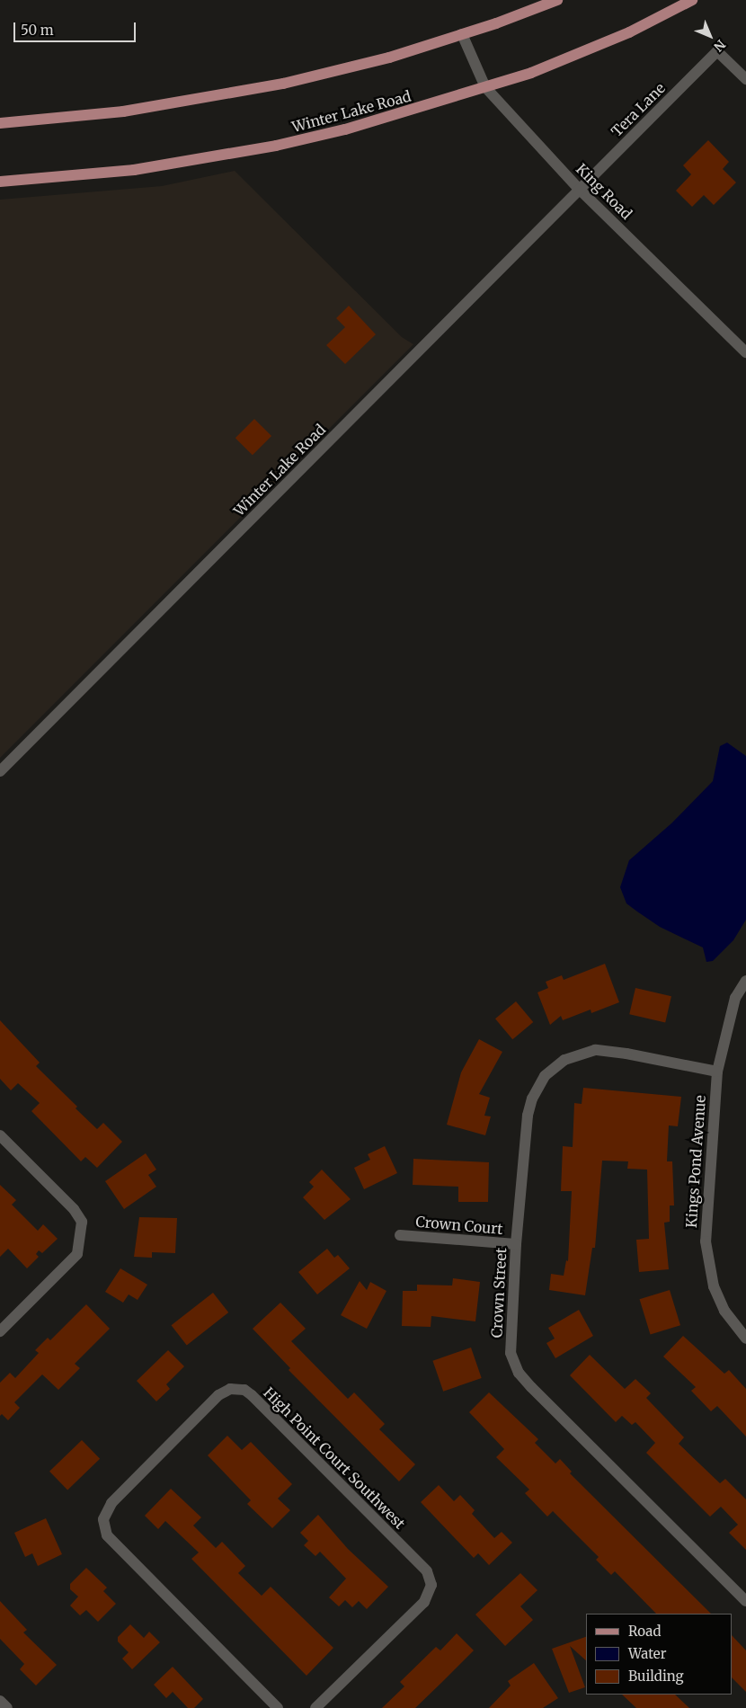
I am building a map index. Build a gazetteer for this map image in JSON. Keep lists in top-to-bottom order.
{
  "streets": {
    "main road": ["Winter Lake Road"],
    "street": [
      "Tera Lane",
      "King Road",
      "Kings Pond Avenue",
      "Crown Court",
      "Crown Street",
      "High Point Court Southwest"
    ]
  },
  "crossings": [
    ["Tera Lane", "Winter Lake Road"],
    ["Tera Lane", "King Road"],
    ["Winter Lake Road", "King Road"],
    ["Kings Pond Avenue", "Crown Street"],
    ["Crown Court", "Crown Street"]
  ],
  "legend": ["Road", "Water", "Building"],
  "scale_bar": "50 m",
  "north": "bottom right"
}
